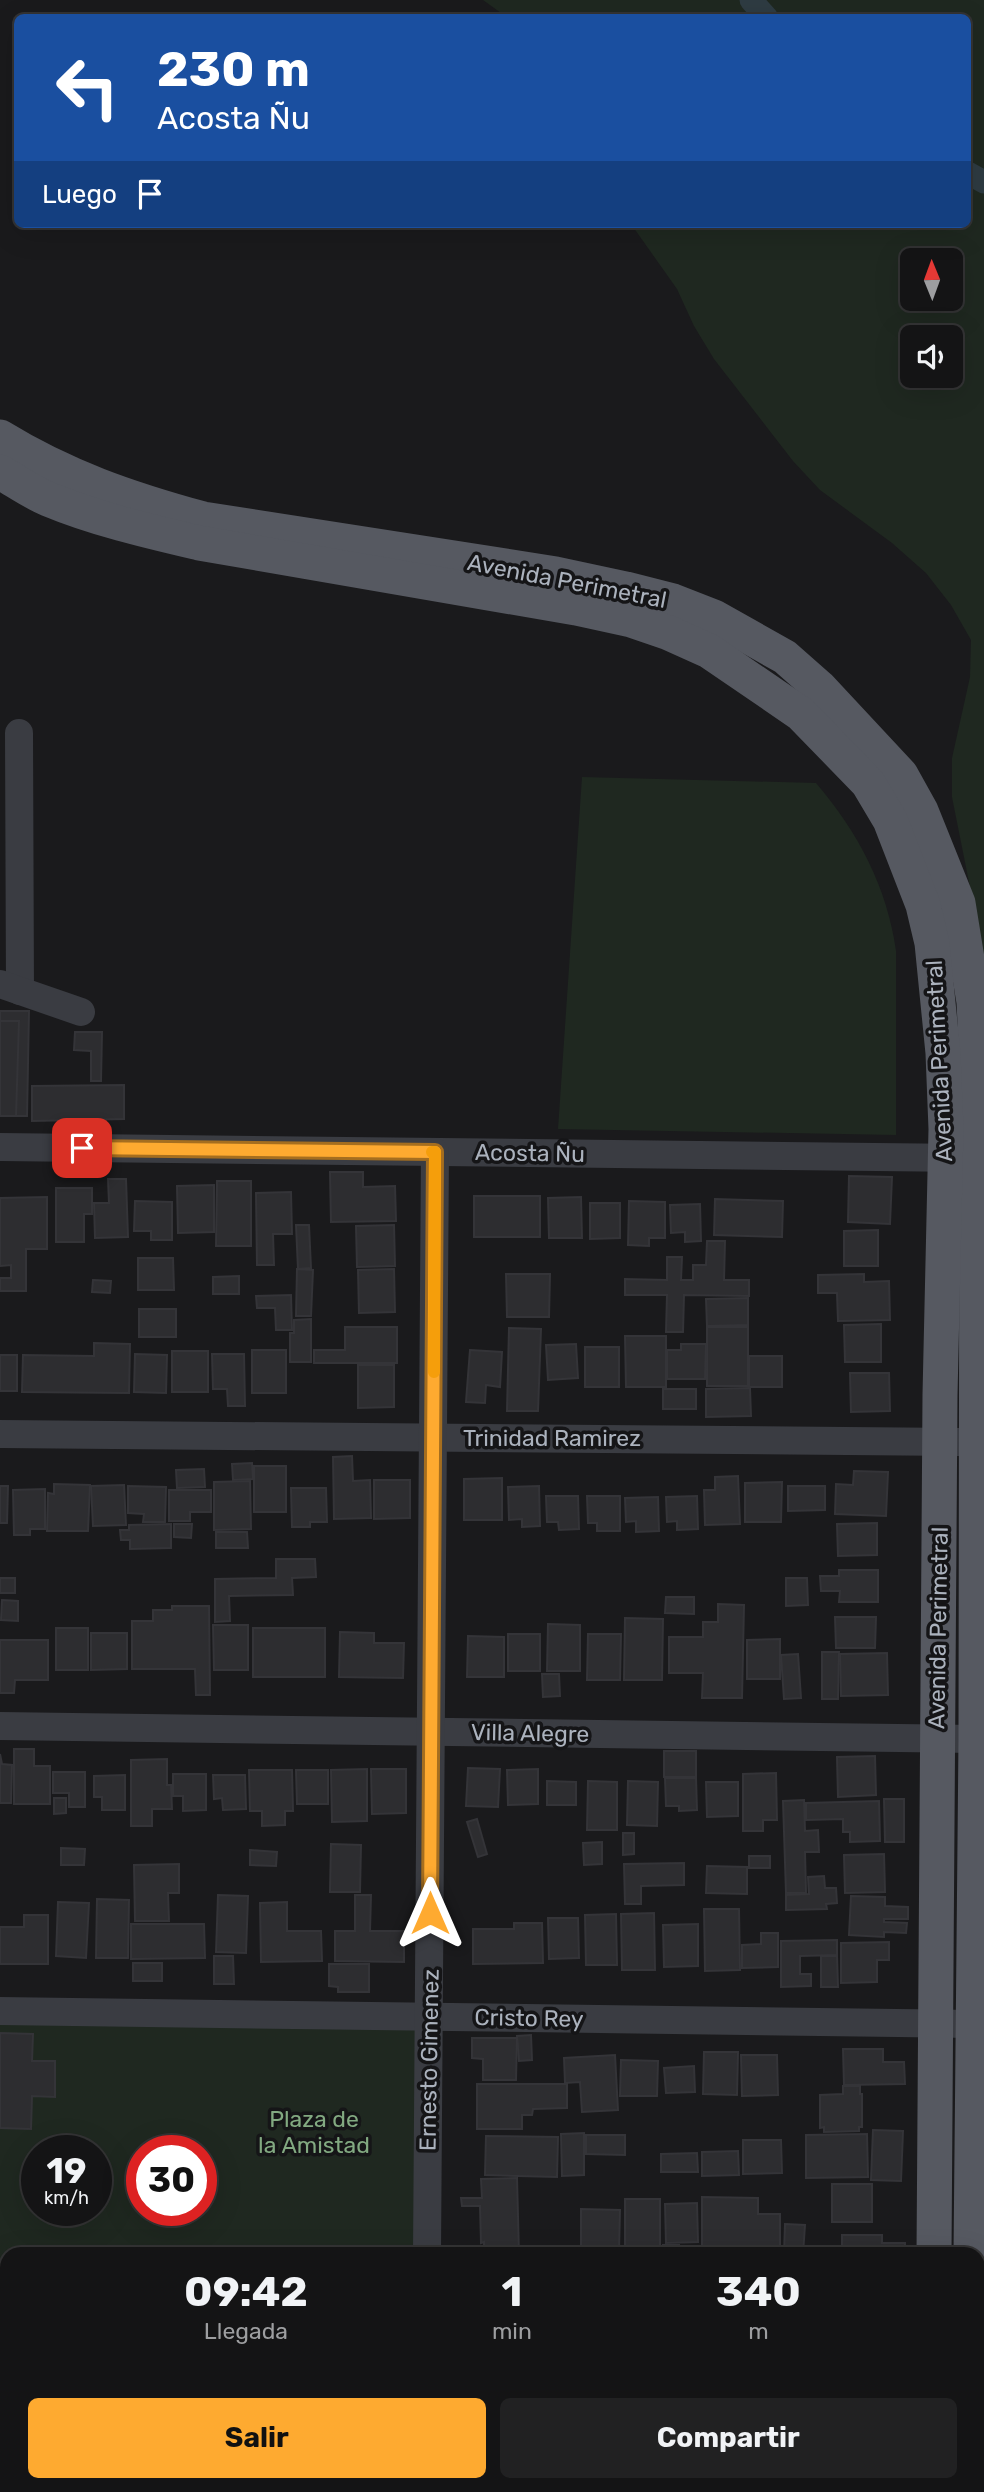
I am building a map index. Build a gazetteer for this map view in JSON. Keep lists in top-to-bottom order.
{
  "streets": {
    "main road": ["Avenida Perimetral"],
    "street": [
      "Acosta Ñu",
      "Trinidad Ramirez",
      "Villa Alegre",
      "Cristo Rey",
      "Ernesto Gimenez"
    ]
  },
  "crossings": [
    ["Avenida Perimetral", "Acosta Ñu"],
    ["Avenida Perimetral", "Trinidad Ramirez"],
    ["Avenida Perimetral", "Villa Alegre"],
    ["Avenida Perimetral", "Cristo Rey"],
    ["Acosta Ñu", "Ernesto Gimenez"],
    ["Trinidad Ramirez", "Ernesto Gimenez"],
    ["Villa Alegre", "Ernesto Gimenez"],
    ["Cristo Rey", "Ernesto Gimenez"]
  ],
  "parks": ["Plaza de la Amistad"],
  "north": "top",
  "page": {
    "turn": ["230 m", "Acosta Ñu"],
    "then": "Luego",
    "speed": "19 km/h",
    "limit": "30",
    "eta": [
      "09:42",
      "Llegada",
      "1",
      "min",
      "340",
      "m"
    ],
    "buttons": ["Salir", "Compartir"]
  }
}
